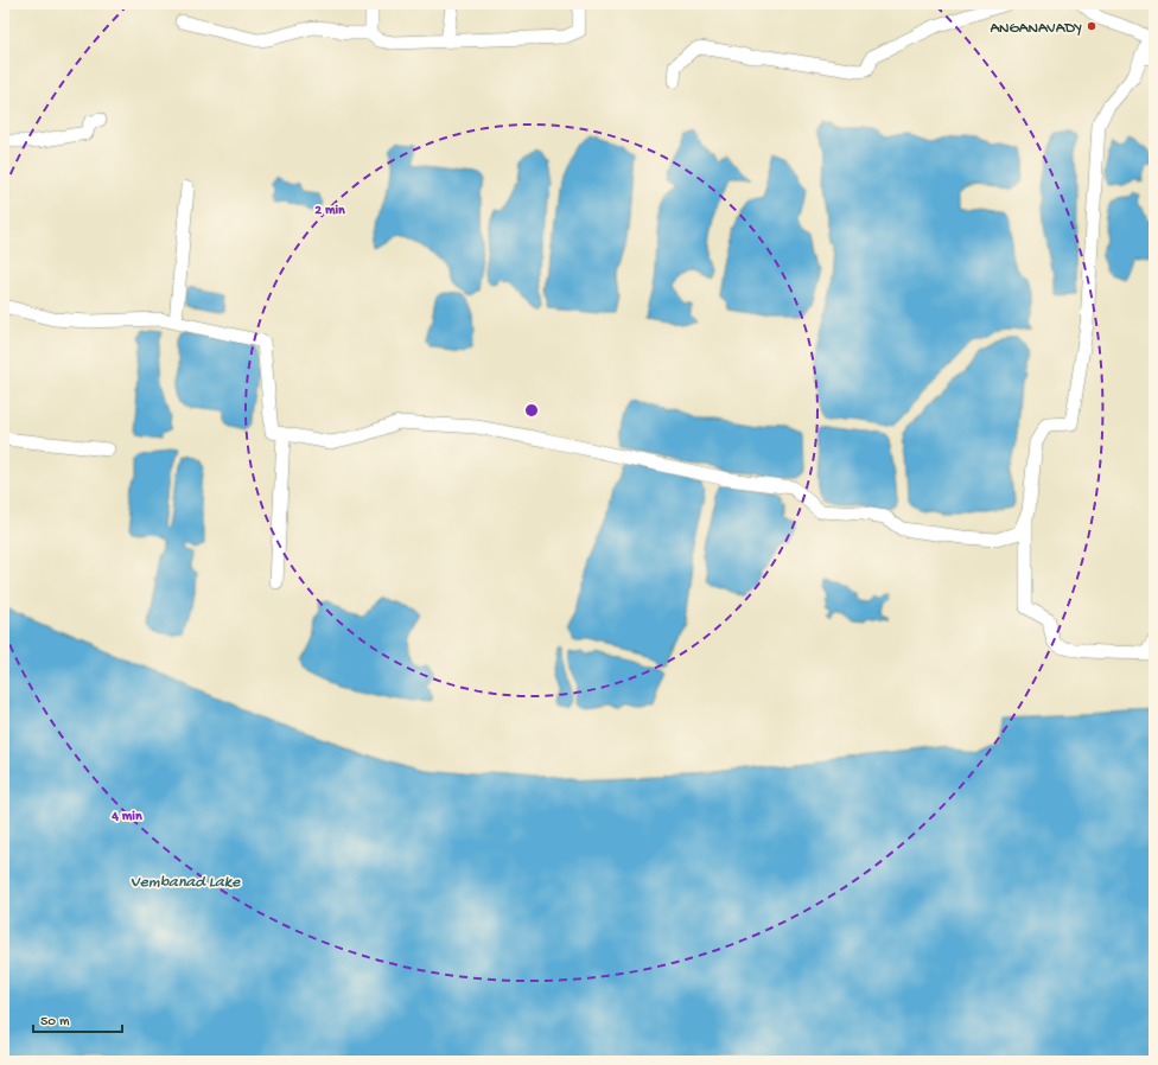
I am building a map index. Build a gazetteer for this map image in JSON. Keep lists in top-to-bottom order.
{
  "water": ["Vembanad Lake"],
  "places": ["ANGANAVADY"],
  "scale_bar": "50 m",
  "rings": ["2 min", "4 min"]
}
